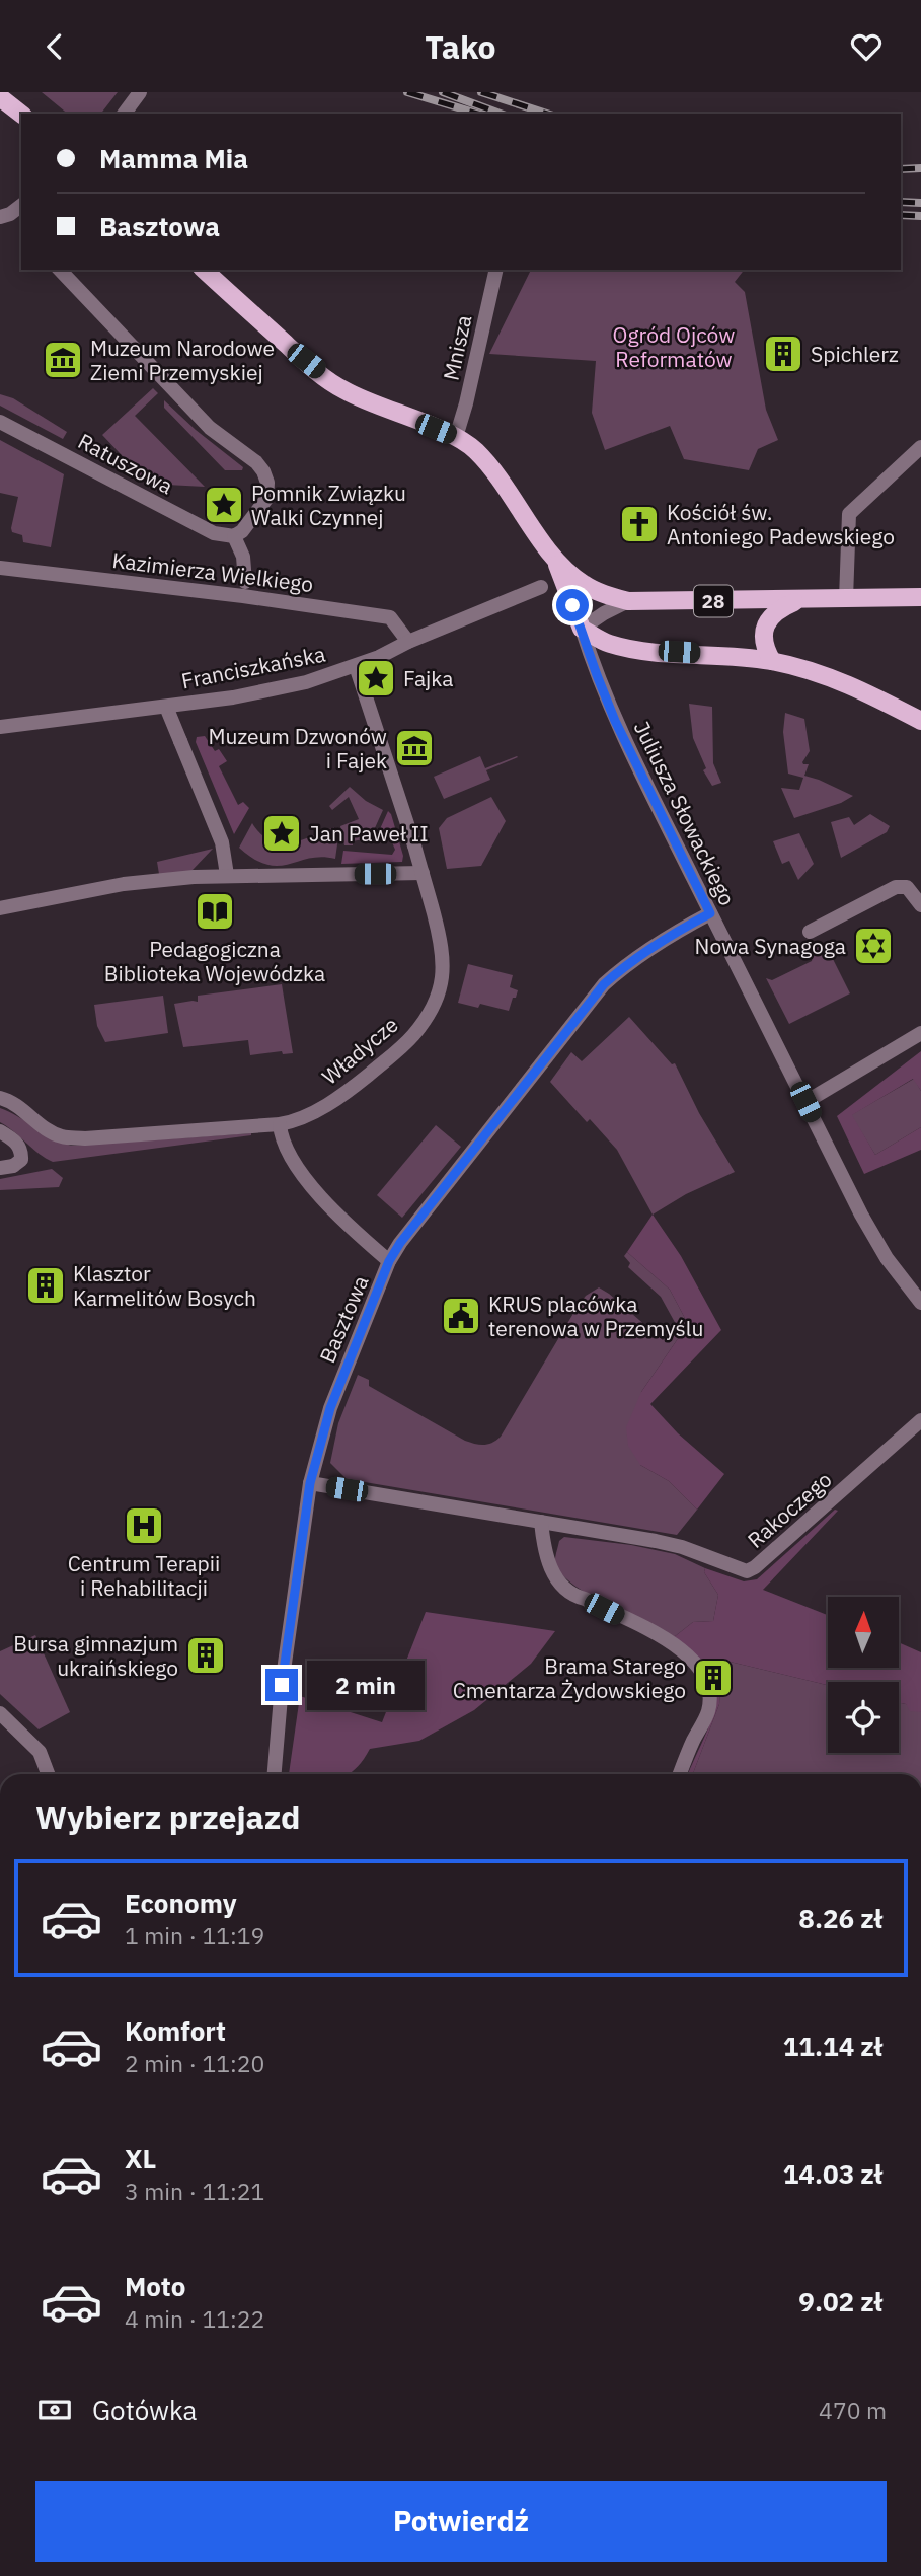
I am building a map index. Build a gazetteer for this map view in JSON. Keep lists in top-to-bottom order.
{
  "streets": {
    "main road": ["28"],
    "street": [
      "Mnisza",
      "Ratuszowa",
      "Kazimierza Wielkiego",
      "Franciszkańska",
      "Juliusza Słowackiego",
      "Władycze",
      "Basztowa",
      "Rakoczego"
    ]
  },
  "crossings": [
    ["Mnisza", "28"],
    ["Kazimierza Wielkiego", "Franciszkańska"],
    ["28", "Juliusza Słowackiego"],
    ["Franciszkańska", "Władycze"],
    ["Juliusza Słowackiego", "Basztowa"],
    ["Basztowa", "Rakoczego"]
  ],
  "parks": ["Ogród Ojców Reformatów"],
  "places": {
    "building": [
      "Spichlerz",
      "Klasztor Karmelitów Bosych",
      "Bursa gimnazjum ukraińskiego",
      "Brama Starego Cmentarza Żydowskiego"
    ],
    "museum": ["Muzeum Narodowe Ziemi Przemyskiej", "Muzeum Dzwonów i Fajek"],
    "place": ["Pomnik Związku Walki Czynnej", "Fajka", "Jan Paweł II"],
    "church": ["Kościół św. Antoniego Padewskiego"],
    "library": ["Pedagogiczna Biblioteka Wojewódzka"],
    "synagogue": ["Nowa Synagoga"],
    "public building": ["KRUS placówka terenowa w Przemyślu"],
    "hospital": ["Centrum Terapii i Rehabilitacji"]
  },
  "north": "top",
  "page": {
    "header": "Tako",
    "banner": ["Mamma Mia", "Basztowa"],
    "bubble": "2 min",
    "heading": "Wybierz przejazd",
    "list": [
      {
        "name": "Economy",
        "note": "1 min · 11:19",
        "value": "8.26 zł"
      },
      {
        "name": "Komfort",
        "note": "2 min · 11:20",
        "value": "11.14 zł"
      },
      {
        "name": "XL",
        "note": "3 min · 11:21",
        "value": "14.03 zł"
      },
      {
        "name": "Moto",
        "note": "4 min · 11:22",
        "value": "9.02 zł"
      }
    ],
    "pay": ["Gotówka", "470 m"],
    "buttons": "Potwierdź"
  }
}
